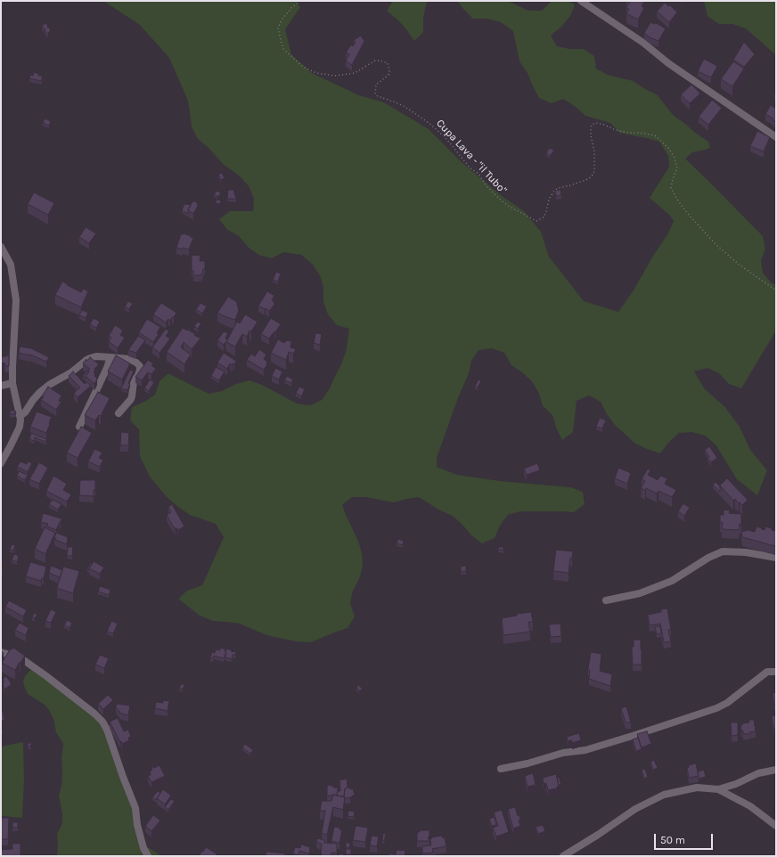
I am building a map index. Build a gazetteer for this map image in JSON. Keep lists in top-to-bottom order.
{
  "streets": {
    "path": ["Cupa Lava - \"il Tubo\""]
  },
  "scale_bar": "50 m"
}
